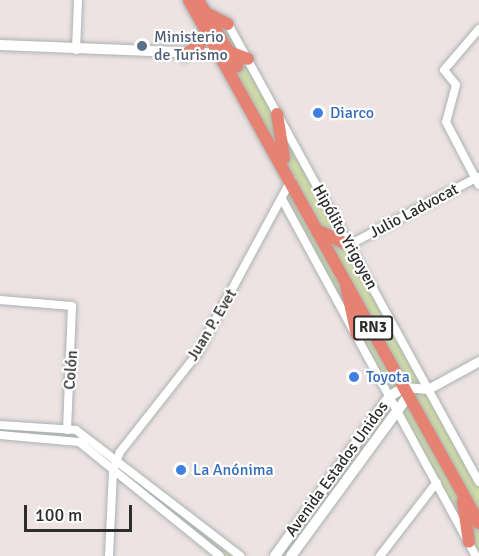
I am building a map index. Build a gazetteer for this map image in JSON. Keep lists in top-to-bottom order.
{
  "streets": {
    "highway": ["RN3"],
    "main road": ["Avenida Estados Unidos"],
    "street": [
      "Julio Ladvocat",
      "Hipólito Yrigoyen",
      "Juan P. Evet",
      "Colón"
    ]
  },
  "crossings": [
    ["Julio Ladvocat", "Hipólito Yrigoyen"],
    ["Juan P. Evet", "RN3"],
    ["RN3", "Avenida Estados Unidos"]
  ],
  "places": [
    "Ministerio de Turismo",
    "Diarco",
    "Toyota",
    "La Anónima"
  ],
  "scale_bar": "100 m"
}
